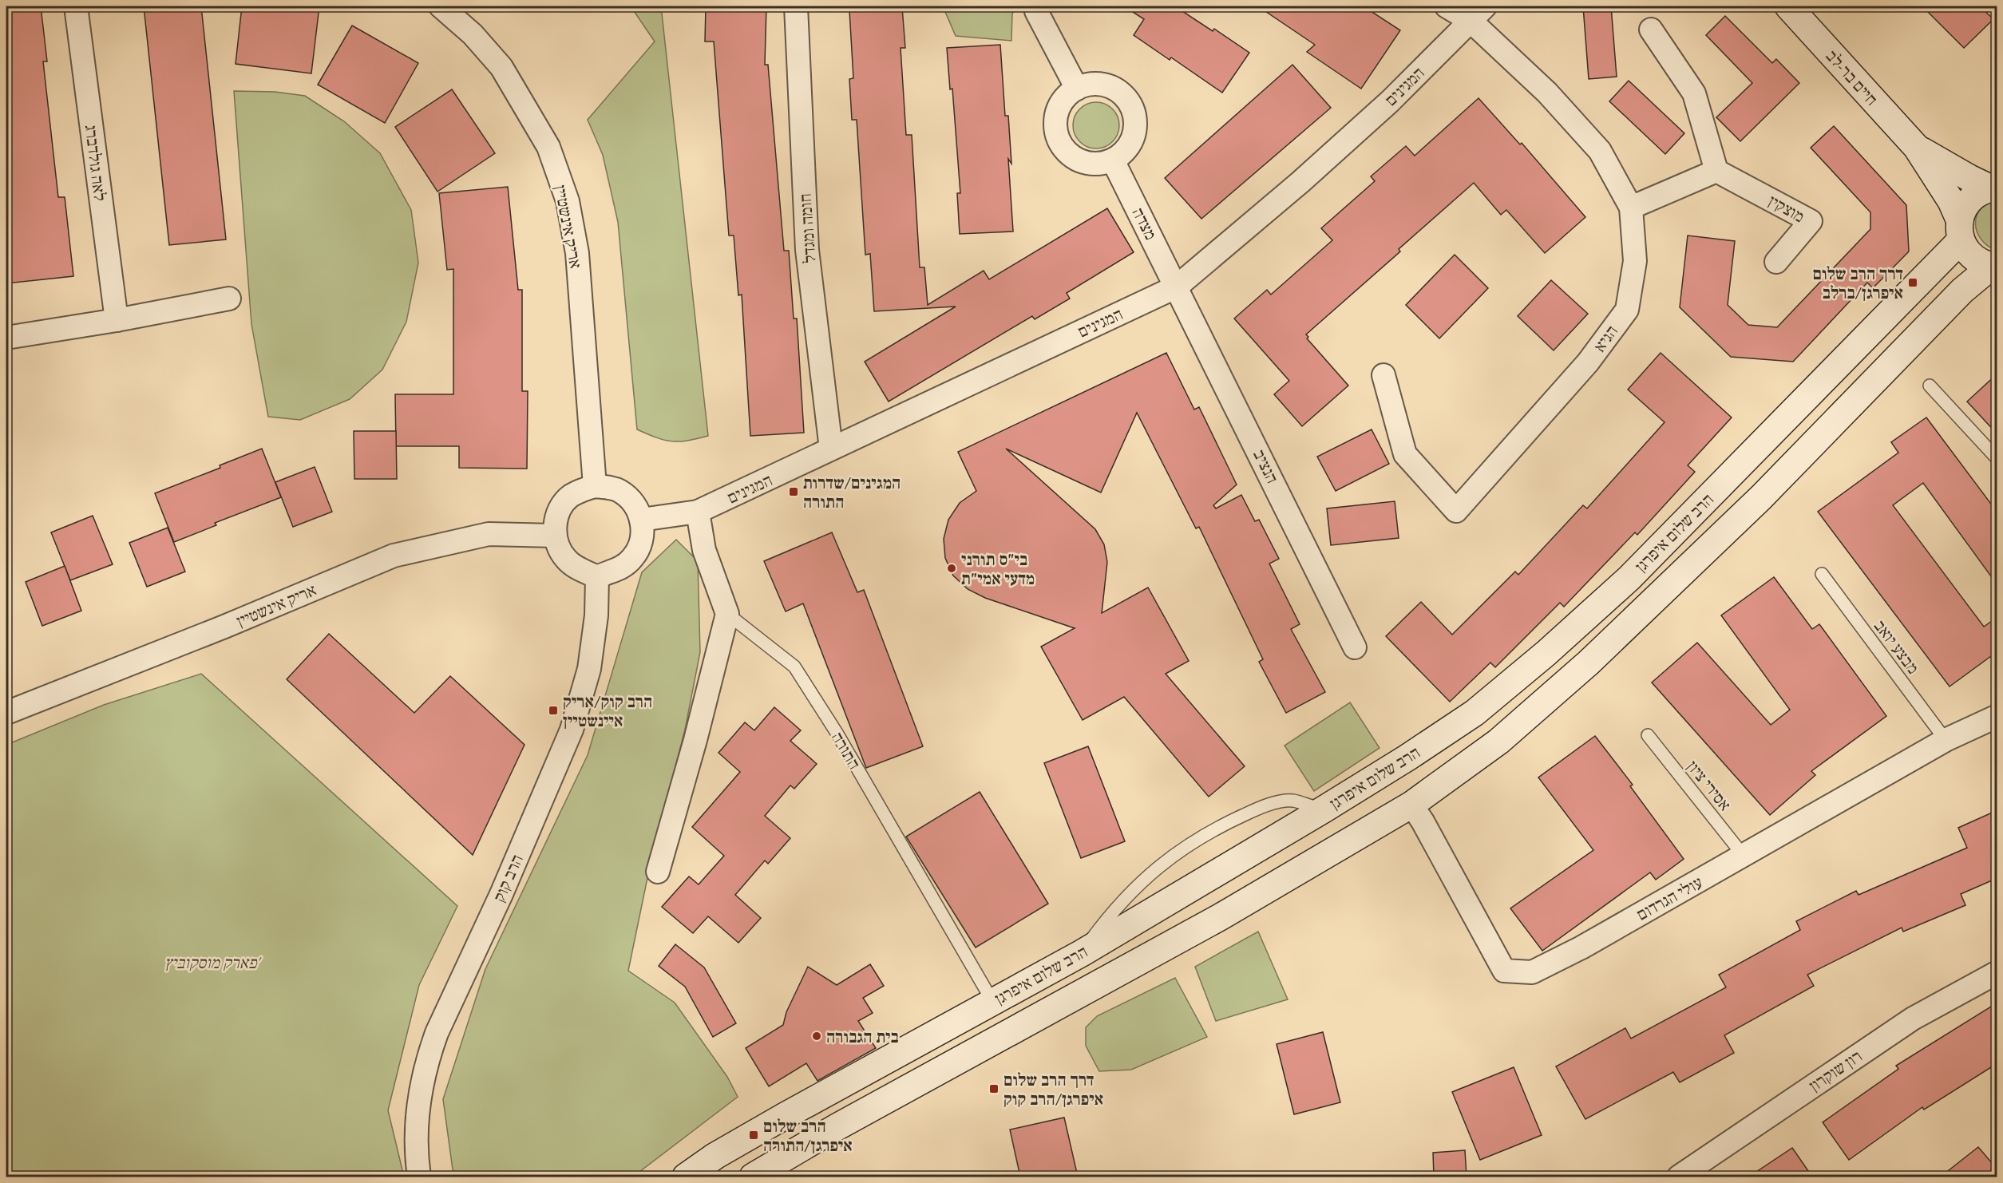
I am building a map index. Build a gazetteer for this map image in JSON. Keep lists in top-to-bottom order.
{
  "streets": {
    "main road": ["חיים בר-לב", "הרב שלום איפרגן"],
    "street": [
      "המגינים",
      "לאה גולדברג",
      "מוצקין",
      "מצדה",
      "אריק אינשטיין",
      "חומה ומגדל",
      "הגיא",
      "הנציב",
      "הרב קוק",
      "עולי הגרדום",
      "רון שוקרון"
    ],
    "lane": ["מבצע יואב", "התורה", "אסירי ציון"]
  },
  "crossings": [
    ["חיים בר-לב", "הרב שלום איפרגן"],
    ["המגינים", "מצדה"],
    ["המגינים", "אריק אינשטיין"],
    ["המגינים", "חומה ומגדל"],
    ["המגינים", "הגיא"],
    ["המגינים", "הנציב"],
    ["המגינים", "הרב קוק"],
    ["מצדה", "הנציב"],
    ["אריק אינשטיין", "הרב קוק"],
    ["הרב שלום איפרגן", "התורה"],
    ["הרב שלום איפרגן", "עולי הגרדום"],
    ["מבצע יואב", "עולי הגרדום"],
    ["אסירי ציון", "עולי הגרדום"]
  ],
  "parks": ["פארק מוסקוביץ'"],
  "places": {
    "transit": [
      "דרך הרב שלום איפרגן/ברלב",
      "המגינים/שדרות התורה",
      "הרב קוק/אריק איינשטיין",
      "דרך הרב שלום איפרגן/הרב קוק",
      "הרב שלום איפרגן/התורה"
    ],
    "other": ["בי\"ס תורני מדעי אמי\"ת", "בית הגבורה"]
  }
}
